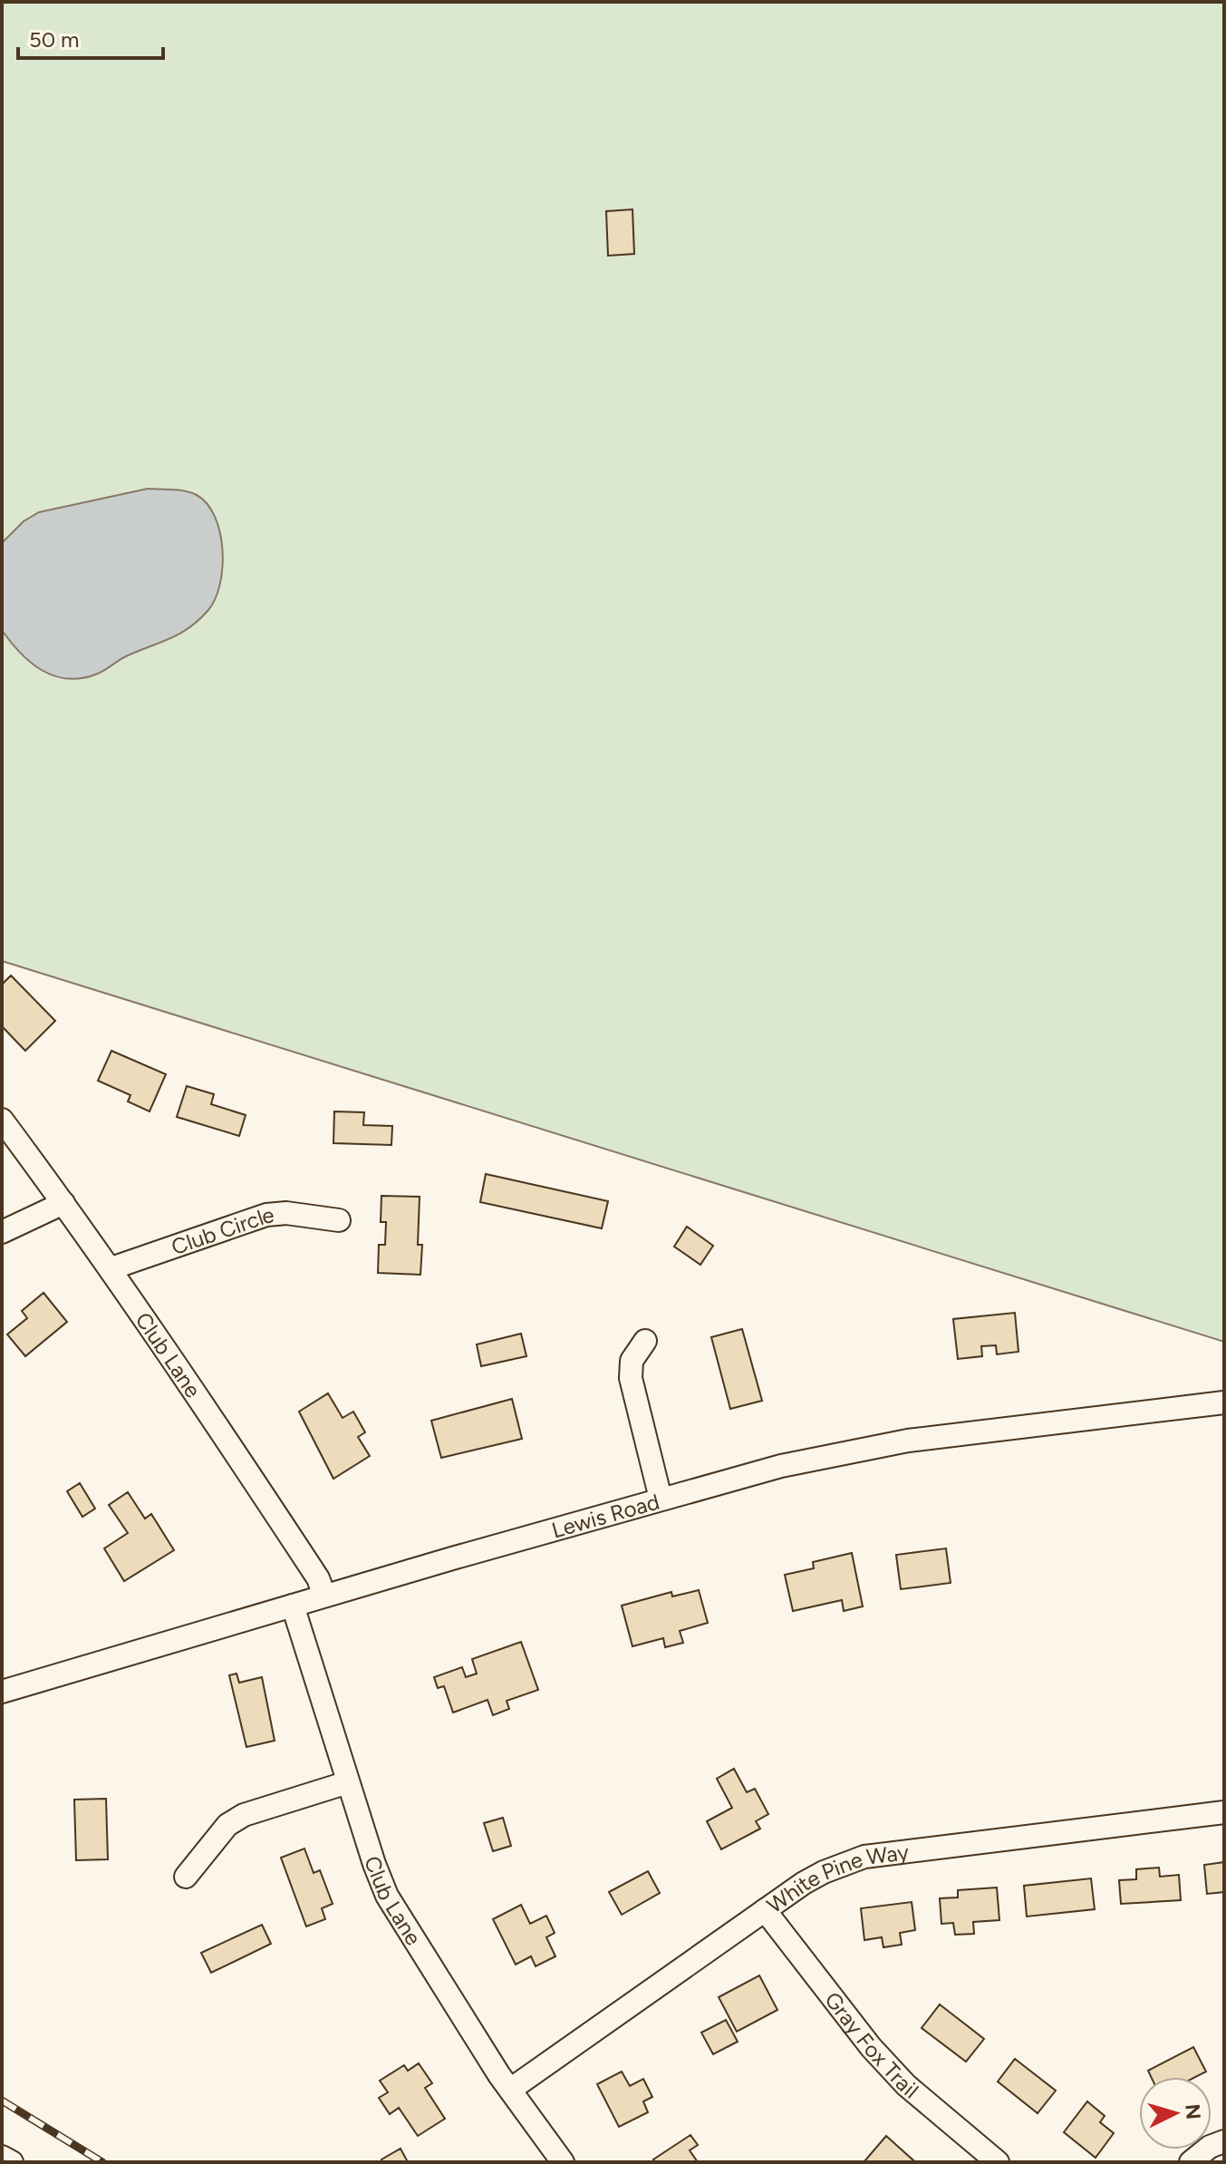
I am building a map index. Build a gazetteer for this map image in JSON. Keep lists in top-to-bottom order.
{
  "streets": {
    "street": [
      "Club Circle",
      "Club Lane",
      "Lewis Road",
      "White Pine Way",
      "Gray Fox Trail"
    ]
  },
  "crossings": [
    ["Club Circle", "Club Lane"],
    ["Club Lane", "Lewis Road"],
    ["Club Lane", "White Pine Way"],
    ["White Pine Way", "Gray Fox Trail"]
  ],
  "scale_bar": "50 m",
  "north": "right"
}
